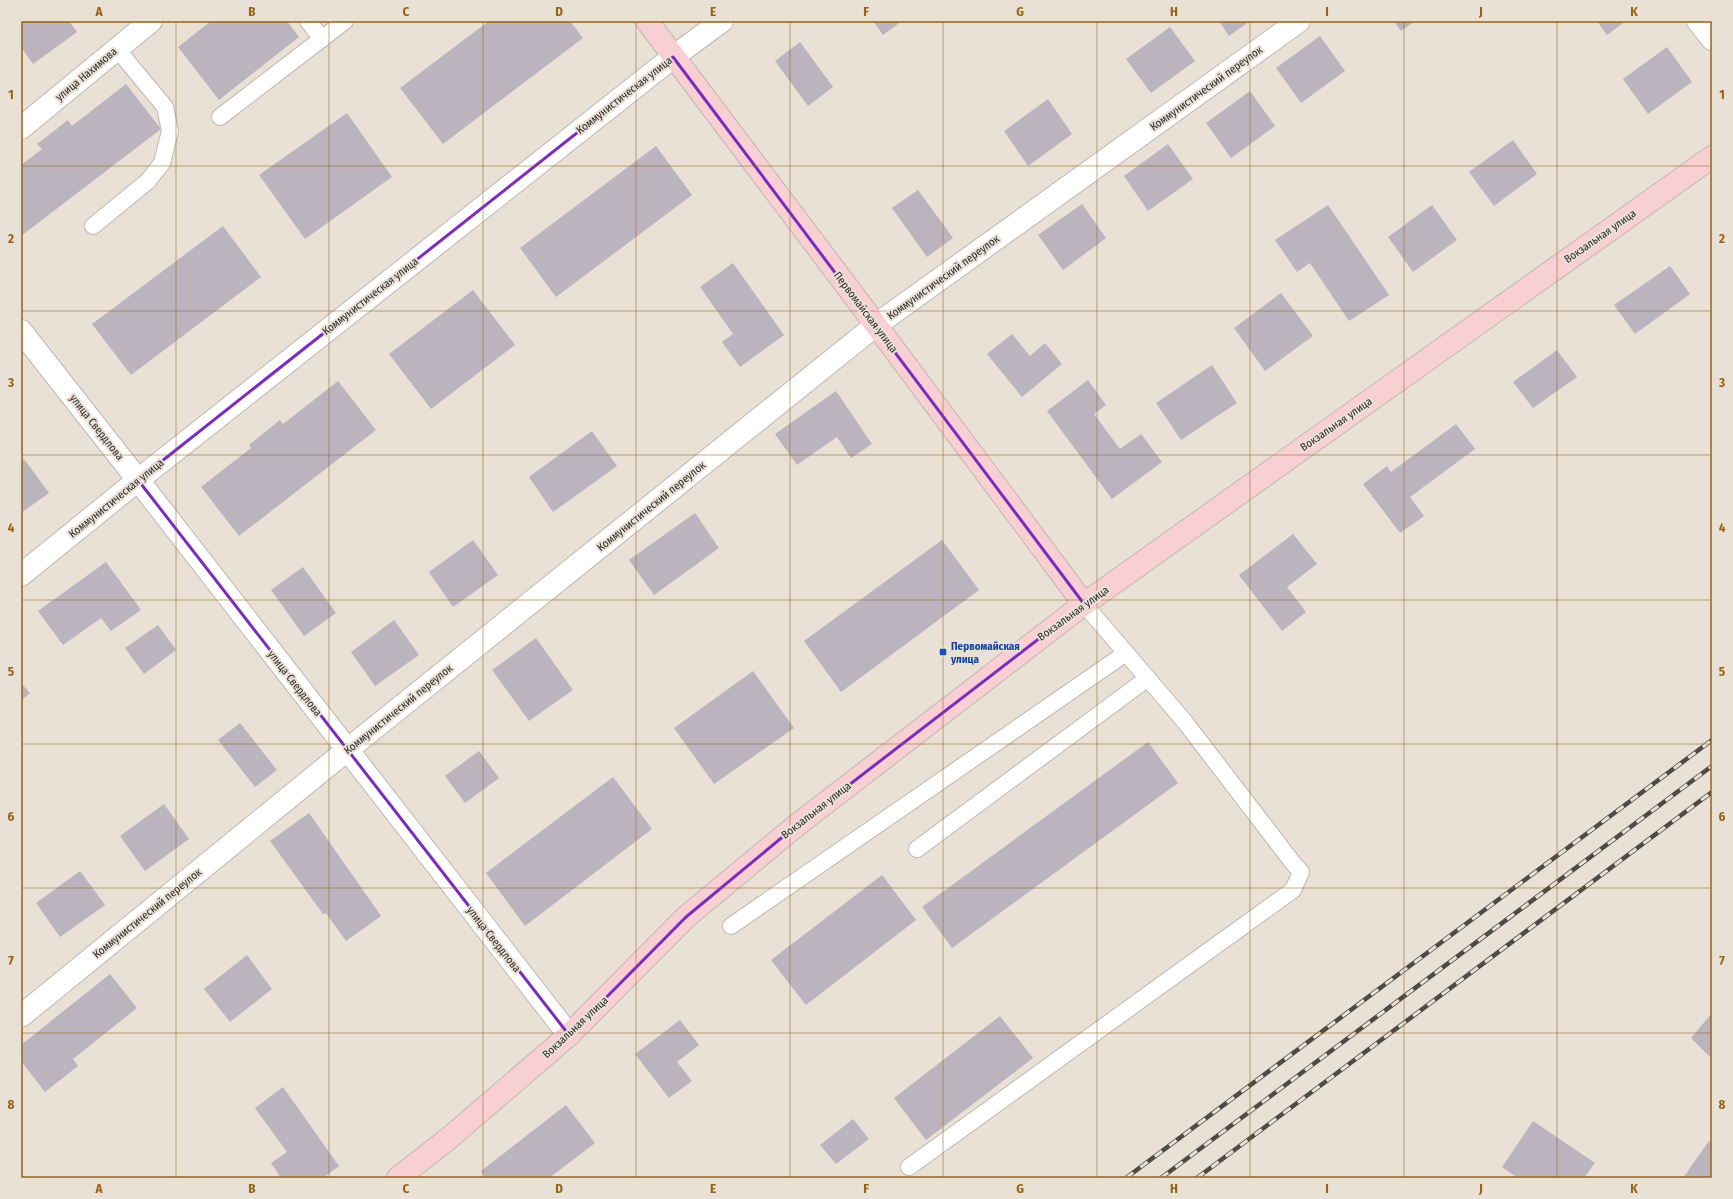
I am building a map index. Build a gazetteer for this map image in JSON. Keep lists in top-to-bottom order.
{
  "streets": {
    "main road": ["Вокзальная улица", "Первомайская улица"],
    "street": [
      "улица Нахимова",
      "Коммунистический переулок",
      "Коммунистическая улица",
      "улица Свердлова"
    ]
  },
  "crossings": [
    ["Коммунистический переулок", "Первомайская улица"],
    ["Коммунистический переулок", "улица Свердлова"],
    ["Коммунистическая улица", "Первомайская улица"],
    ["Коммунистическая улица", "улица Свердлова"],
    ["Вокзальная улица", "Первомайская улица"],
    ["Вокзальная улица", "улица Свердлова"]
  ],
  "places": {
    "transit": ["Первомайская улица"]
  },
  "grid": {
    "columns": [
      "A",
      "B",
      "C",
      "D",
      "E",
      "F",
      "G",
      "H",
      "I",
      "J",
      "K"
    ],
    "rows": [
      "1",
      "2",
      "3",
      "4",
      "5",
      "6",
      "7",
      "8"
    ]
  }
}
